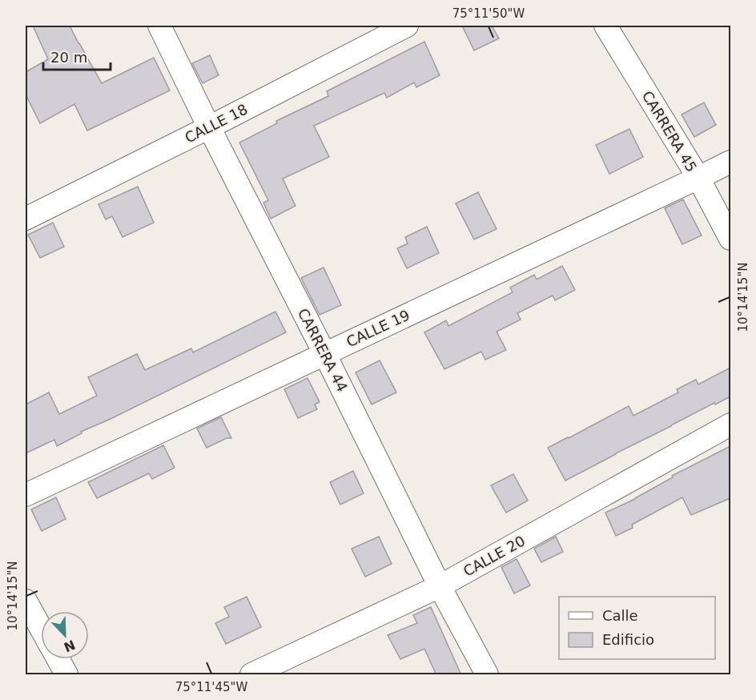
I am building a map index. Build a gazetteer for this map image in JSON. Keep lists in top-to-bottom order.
{
  "streets": {
    "street": [
      "CALLE 18",
      "CARRERA 45",
      "CALLE 19",
      "CARRERA 44",
      "CALLE 20"
    ]
  },
  "crossings": [
    ["CALLE 18", "CARRERA 44"],
    ["CARRERA 45", "CALLE 19"],
    ["CALLE 19", "CARRERA 44"],
    ["CARRERA 44", "CALLE 20"]
  ],
  "legend": ["Calle", "Edificio"],
  "scale_bar": "20 m",
  "north": "bottom right",
  "coordinates": ["75°11'50\"W", "10°14'15\"N", "75°11'45\"W"]
}
